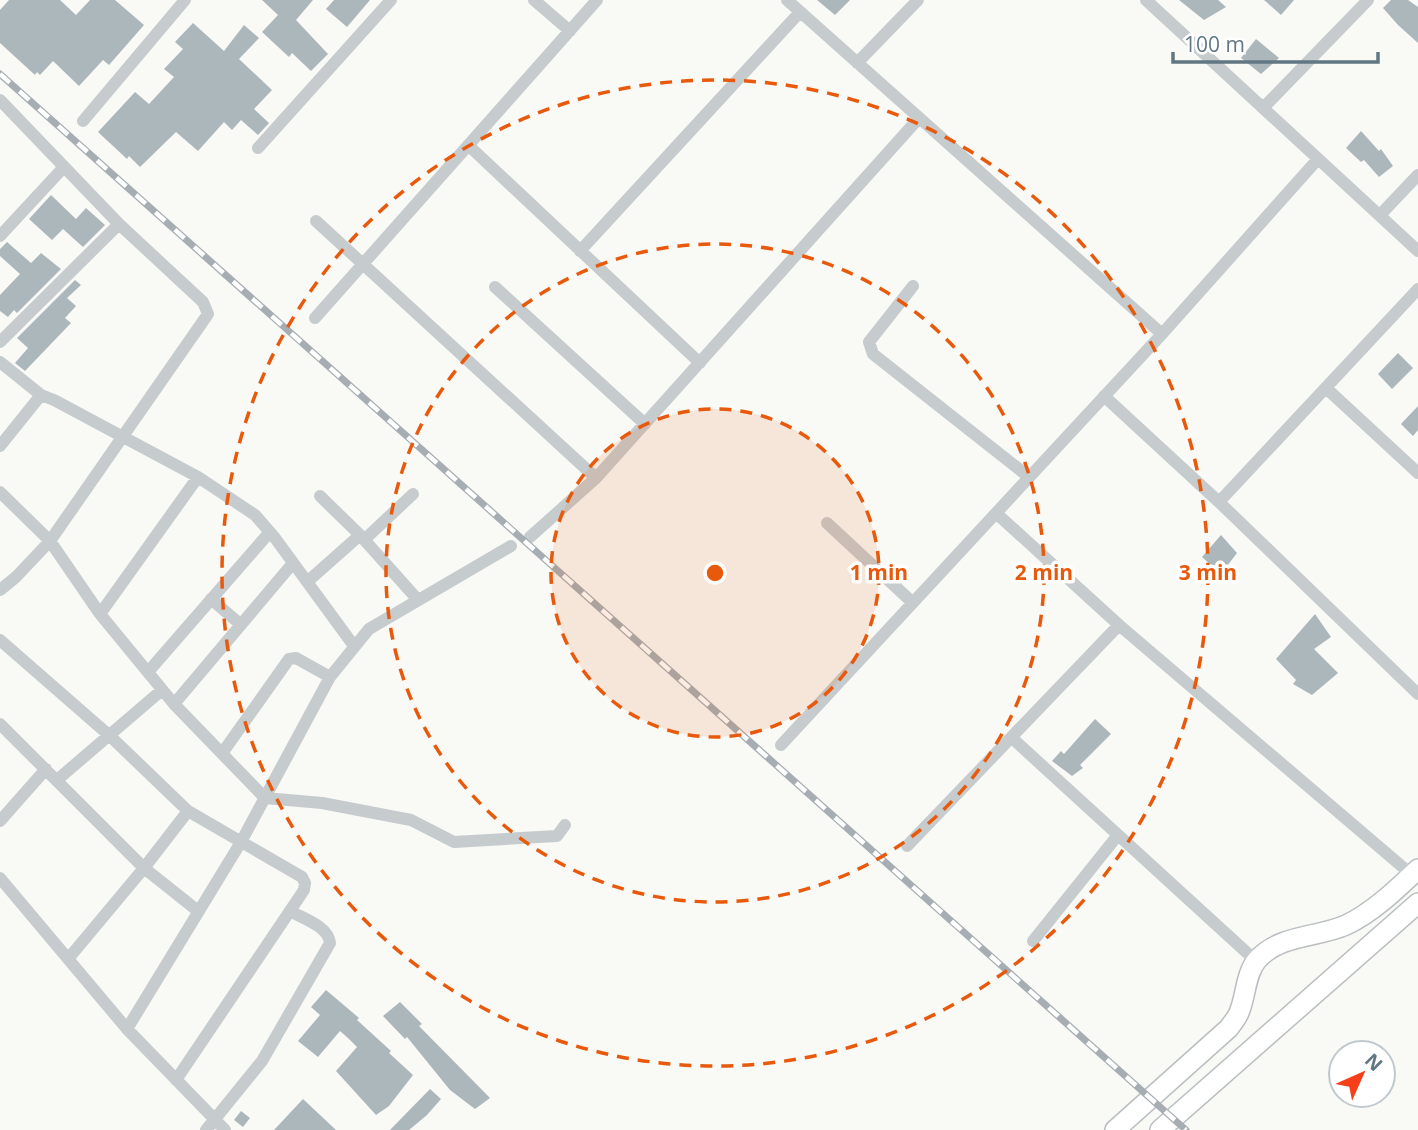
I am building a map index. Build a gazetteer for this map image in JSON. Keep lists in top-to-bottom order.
{
  "scale_bar": "100 m",
  "north": "top right",
  "rings": ["1 min", "2 min", "3 min"]
}
